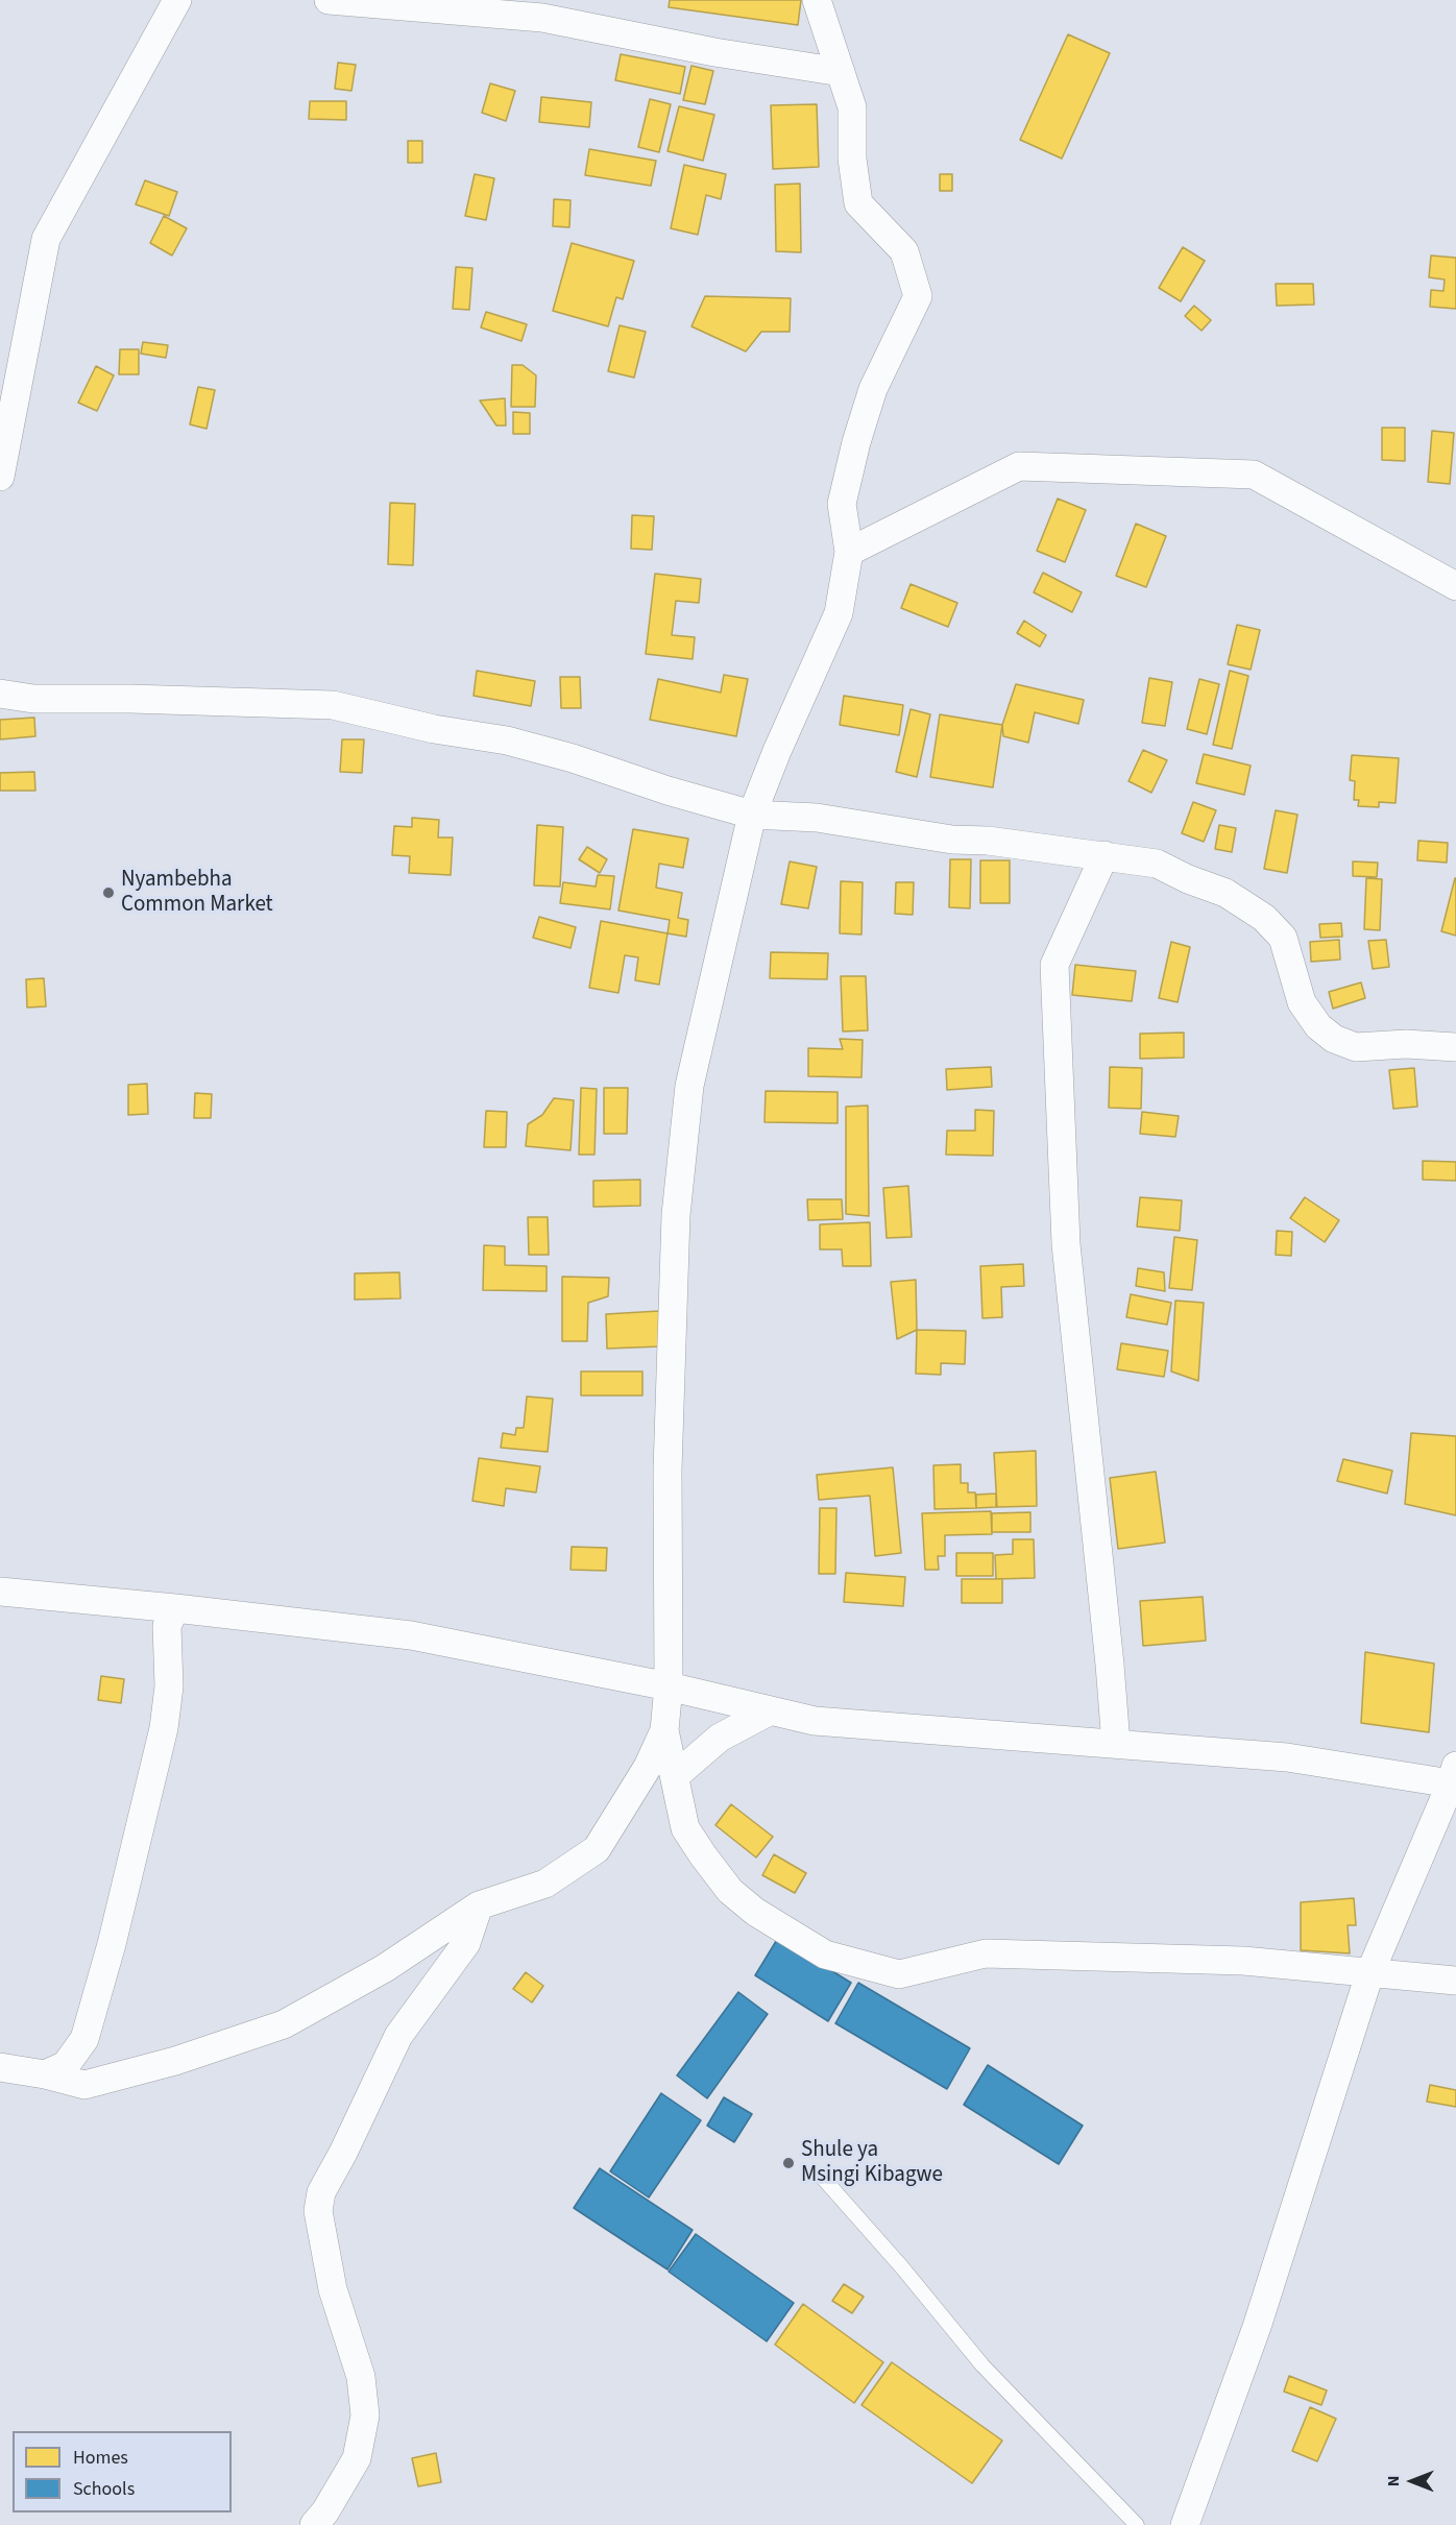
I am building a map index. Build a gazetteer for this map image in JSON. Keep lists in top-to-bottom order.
{
  "places": ["Nyambebha Common Market", "Shule ya Msingi Kibagwe"],
  "legend": ["Homes", "Schools"],
  "north": "left"
}
